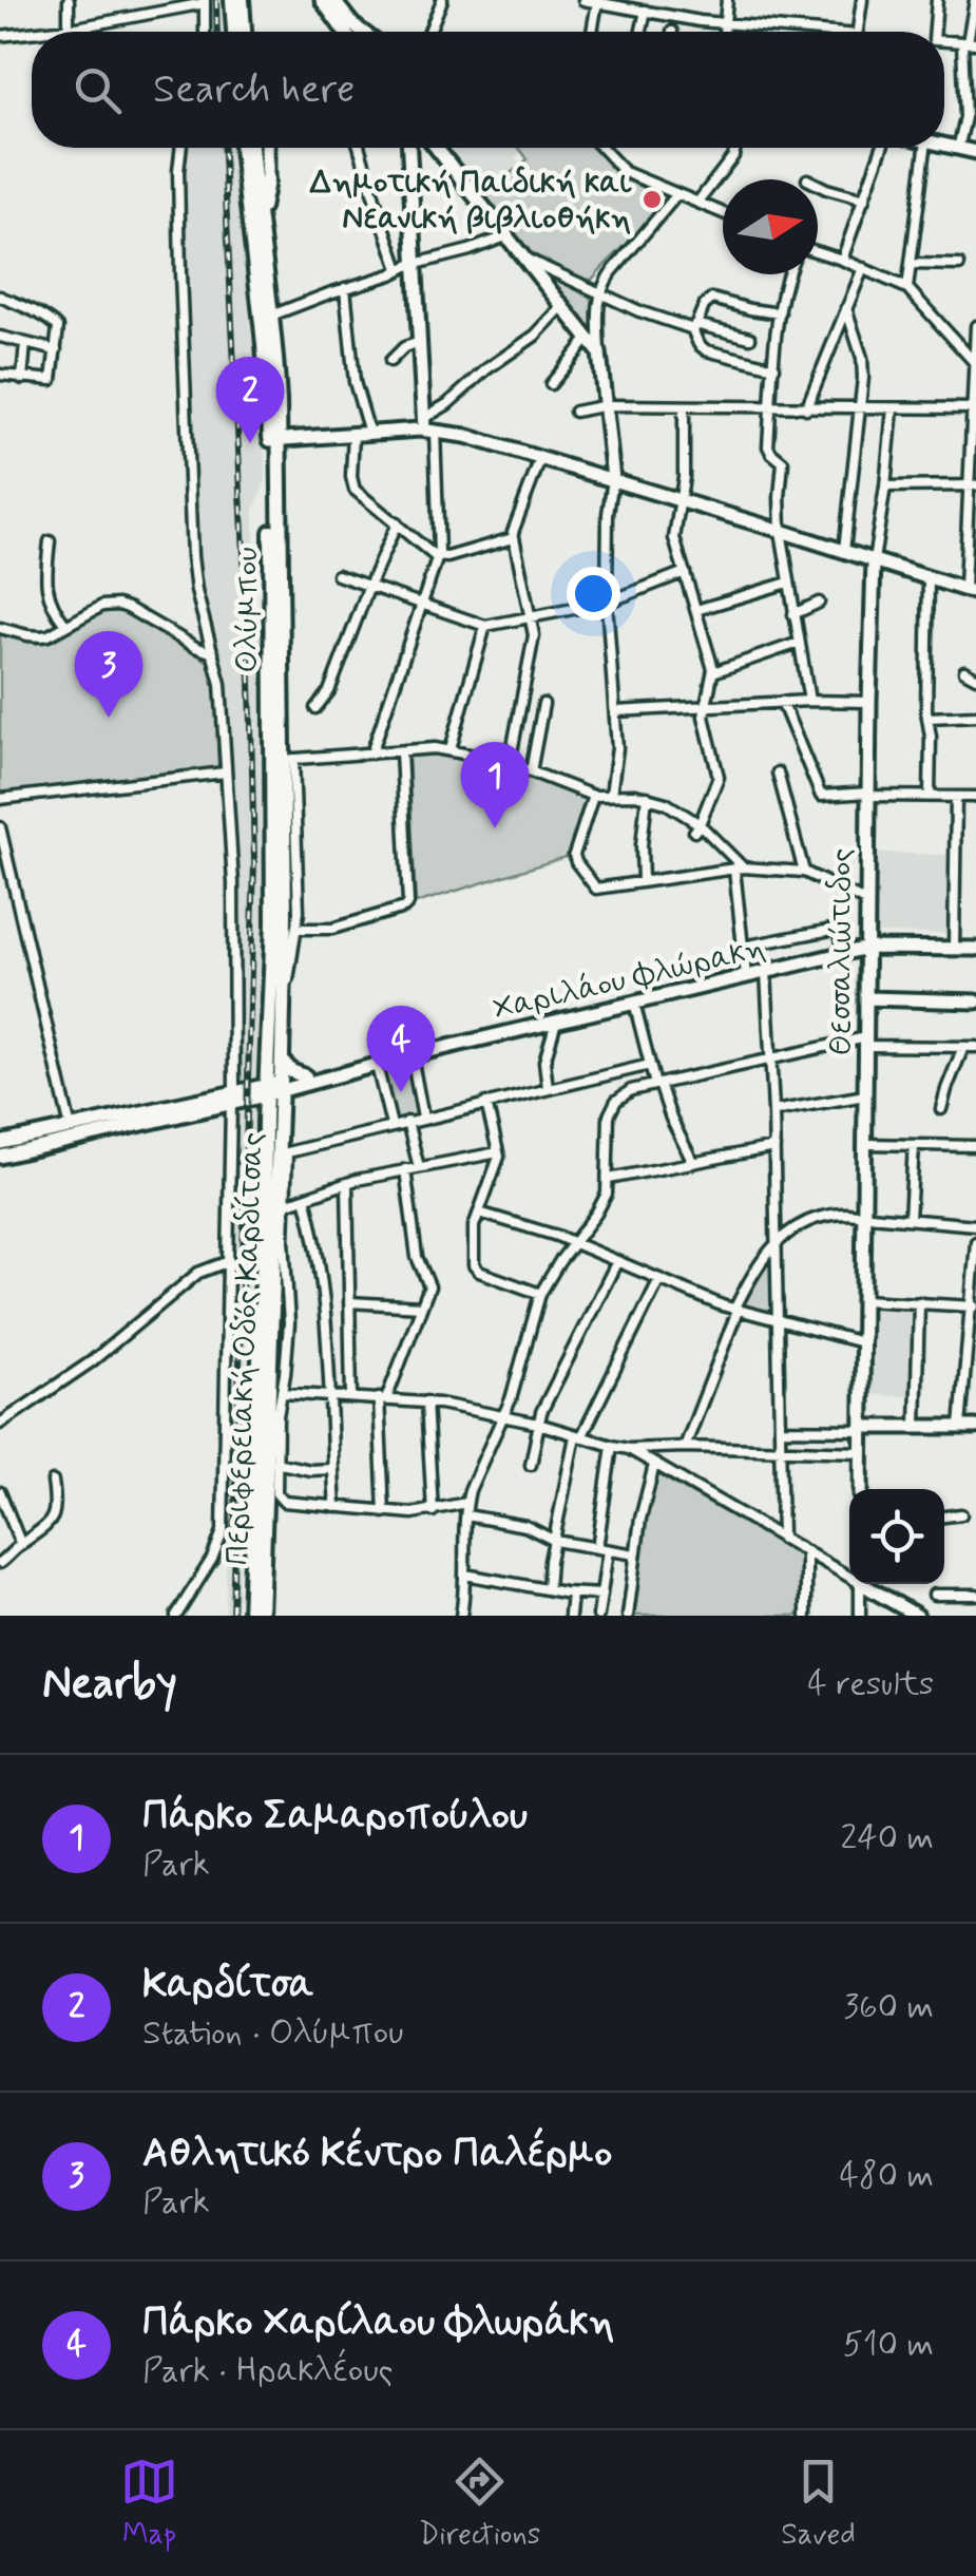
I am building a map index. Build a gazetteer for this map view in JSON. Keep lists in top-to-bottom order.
{
  "streets": {
    "main road": [
      "Ολύμπου",
      "Θεσσαλιώτιδος",
      "Χαριλάου Φλώρακη",
      "Περιφερειακή Οδός Καρδίτσας"
    ]
  },
  "crossings": [
    ["Ολύμπου", "Χαριλάου Φλώρακη"],
    ["Ολύμπου", "Περιφερειακή Οδός Καρδίτσας"],
    ["Θεσσαλιώτιδος", "Χαριλάου Φλώρακη"],
    ["Χαριλάου Φλώρακη", "Περιφερειακή Οδός Καρδίτσας"]
  ],
  "places": ["Δημοτική Παιδική και Νεανική βιβλιοθήκη"],
  "north": "right",
  "page": {
    "search": "Search here",
    "pins": [
      "2",
      "3",
      "1",
      "4"
    ],
    "heading": ["Nearby", "4 results"],
    "list": [
      {
        "mark": "1",
        "name": "Πάρκο Σαμαροπούλου",
        "note": "Park",
        "value": "240 m"
      },
      {
        "mark": "2",
        "name": "Καρδίτσα",
        "note": "Station · Ολύμπου",
        "value": "360 m"
      },
      {
        "mark": "3",
        "name": "Αθλητικό Κέντρο Παλέρμο",
        "note": "Park",
        "value": "480 m"
      },
      {
        "mark": "4",
        "name": "Πάρκο Χαρίλαου Φλωράκη",
        "note": "Park · Ηρακλέους",
        "value": "510 m"
      }
    ],
    "nav": ["Map", "Directions", "Saved"]
  }
}
